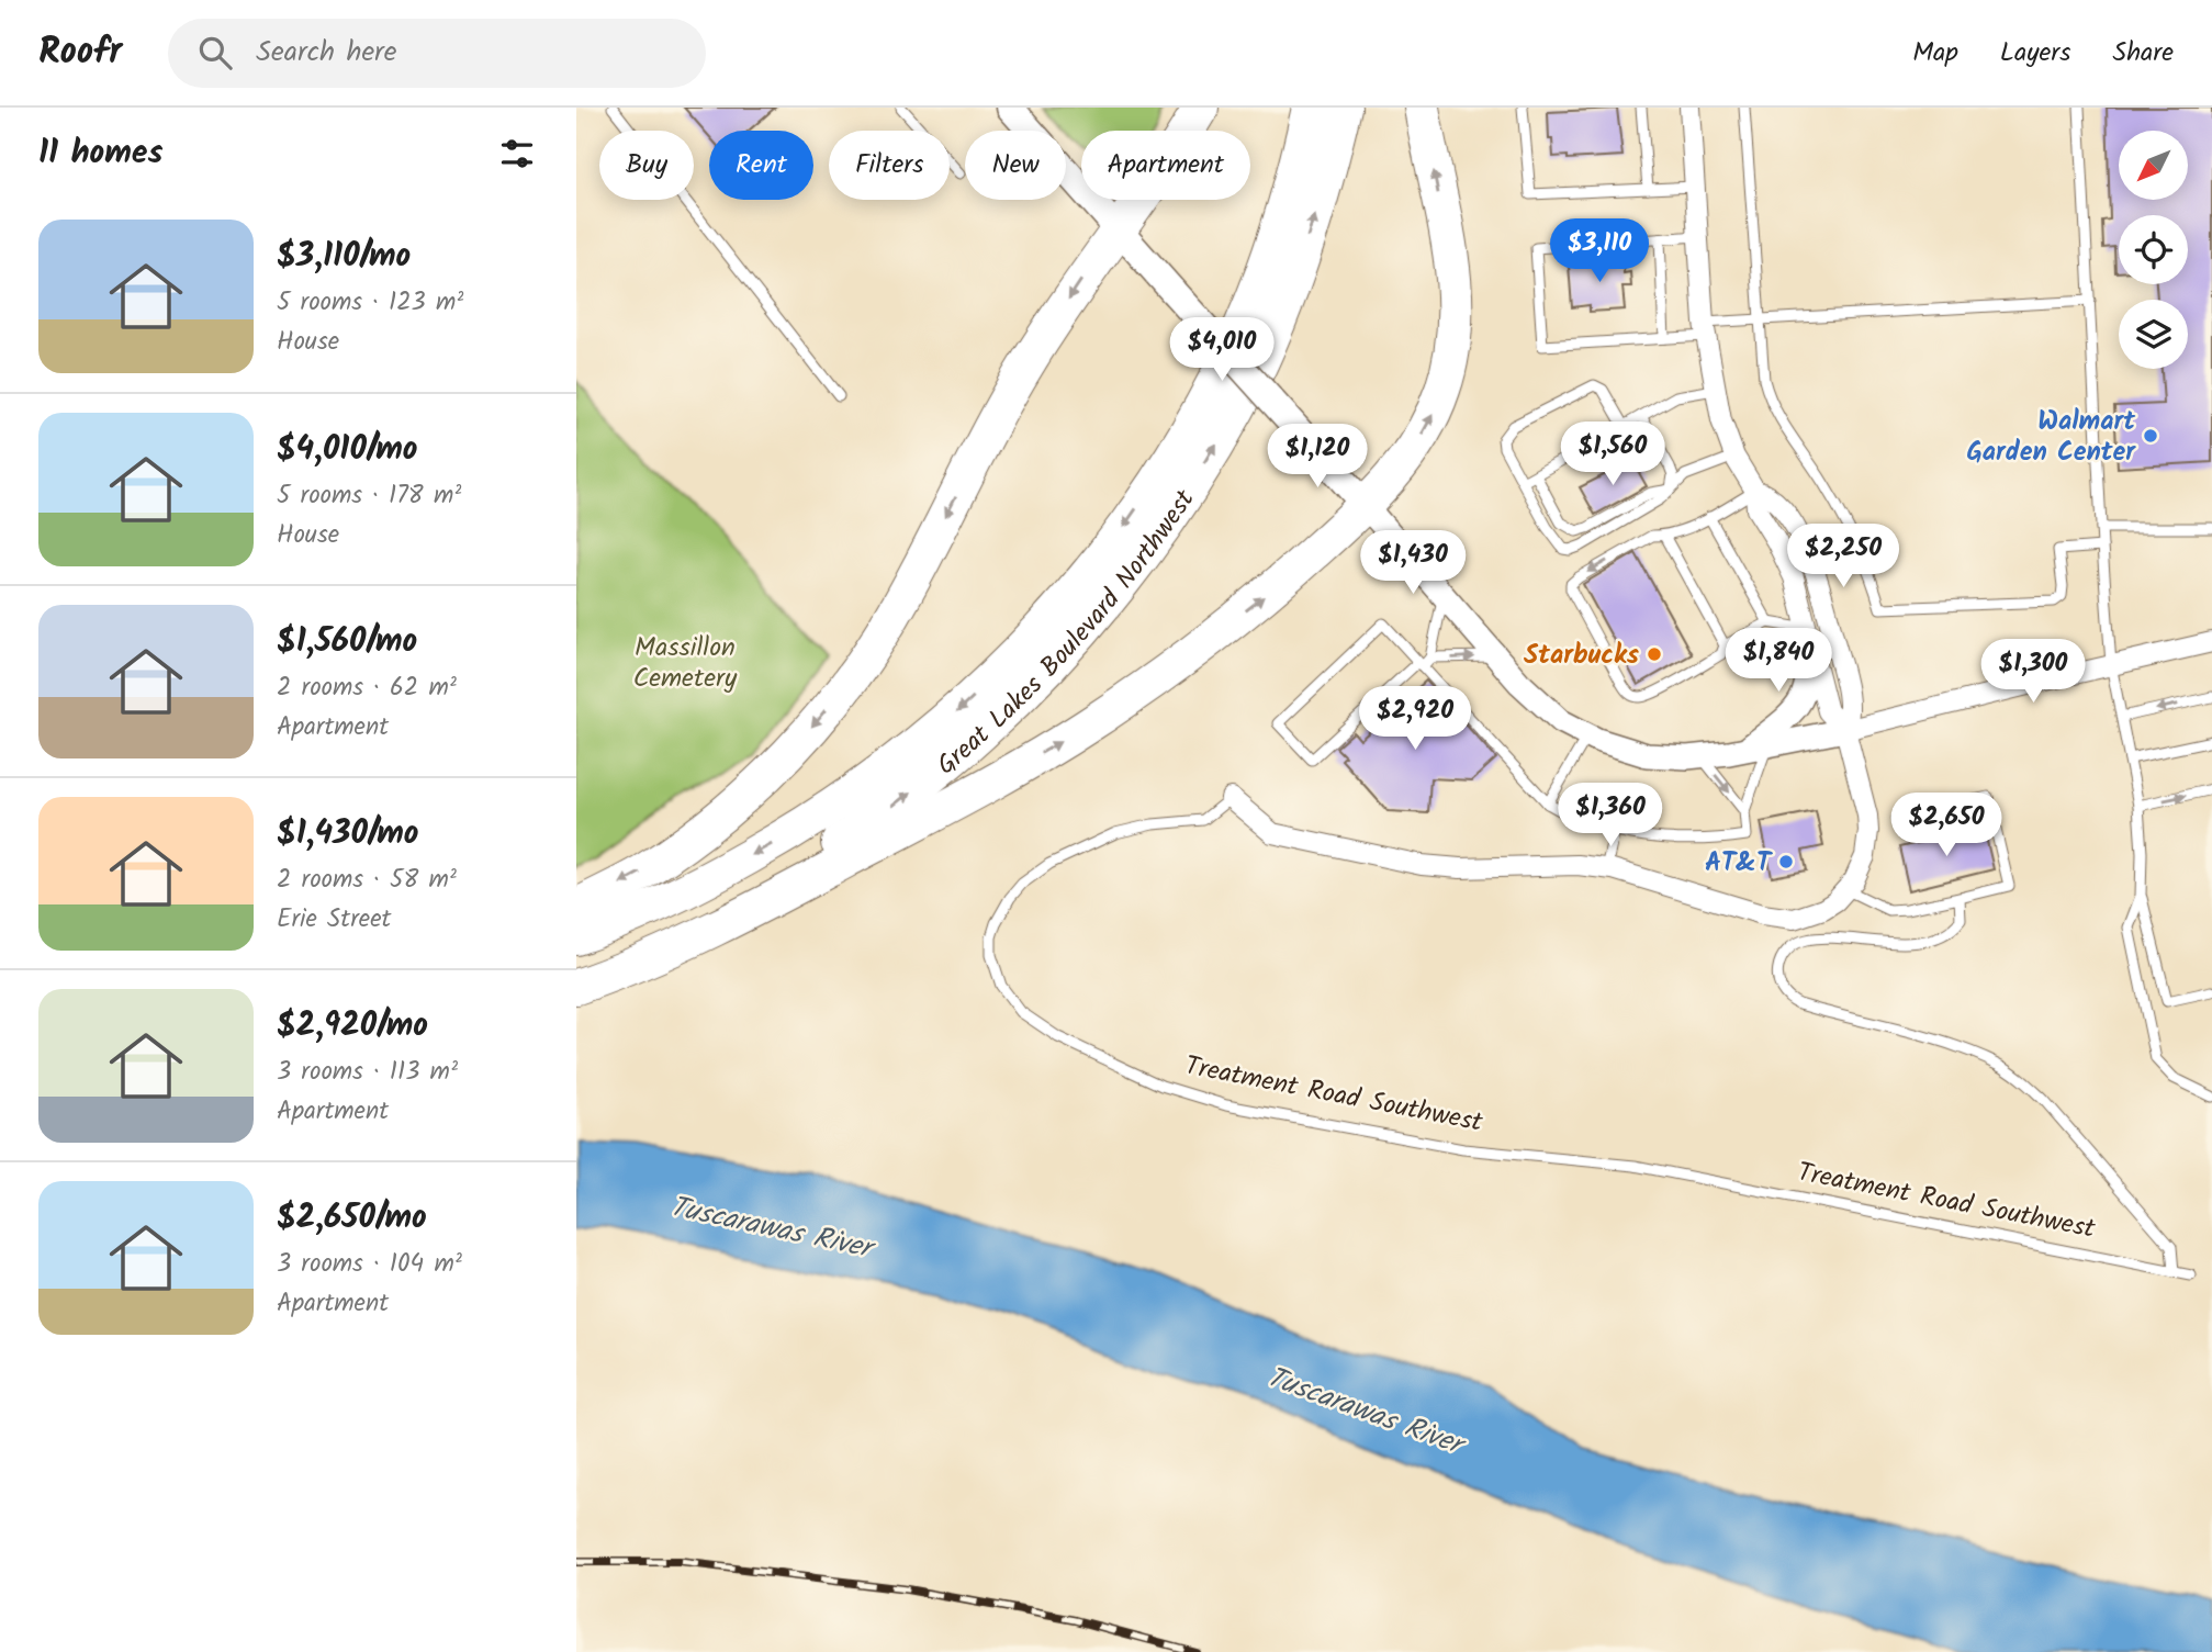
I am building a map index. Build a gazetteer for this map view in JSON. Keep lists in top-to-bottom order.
{
  "streets": {
    "highway": ["Great Lakes Boulevard Northwest"],
    "street": ["Treatment Road Southwest"]
  },
  "water": ["Tuscarawas River"],
  "parks": ["Massillon Cemetery"],
  "places": ["Walmart Garden Center", "Starbucks", "AT&T"],
  "north": "bottom left",
  "page": {
    "header": "Roofr",
    "search": "Search here",
    "nav": ["Map", "Layers", "Share"],
    "heading": "11 homes",
    "chip": [
      "Buy",
      "Rent",
      "Filters",
      "New",
      "Apartment"
    ],
    "list": [
      {
        "name": "$3,110/mo",
        "note": "5 rooms · 123 m² · House"
      },
      {
        "name": "$4,010/mo",
        "note": "5 rooms · 178 m² · House"
      },
      {
        "name": "$1,560/mo",
        "note": "2 rooms · 62 m² · Apartment"
      },
      {
        "name": "$1,430/mo",
        "note": "2 rooms · 58 m² · Erie Street"
      },
      {
        "name": "$2,920/mo",
        "note": "3 rooms · 113 m² · Apartment"
      },
      {
        "name": "$2,650/mo",
        "note": "3 rooms · 104 m² · Apartment"
      }
    ],
    "price": [
      "$3,110",
      "$4,010",
      "$1,560",
      "$1,120",
      "$2,250",
      "$1,430",
      "$1,840",
      "$1,300",
      "$2,920",
      "$1,360",
      "$2,650"
    ]
  }
}
